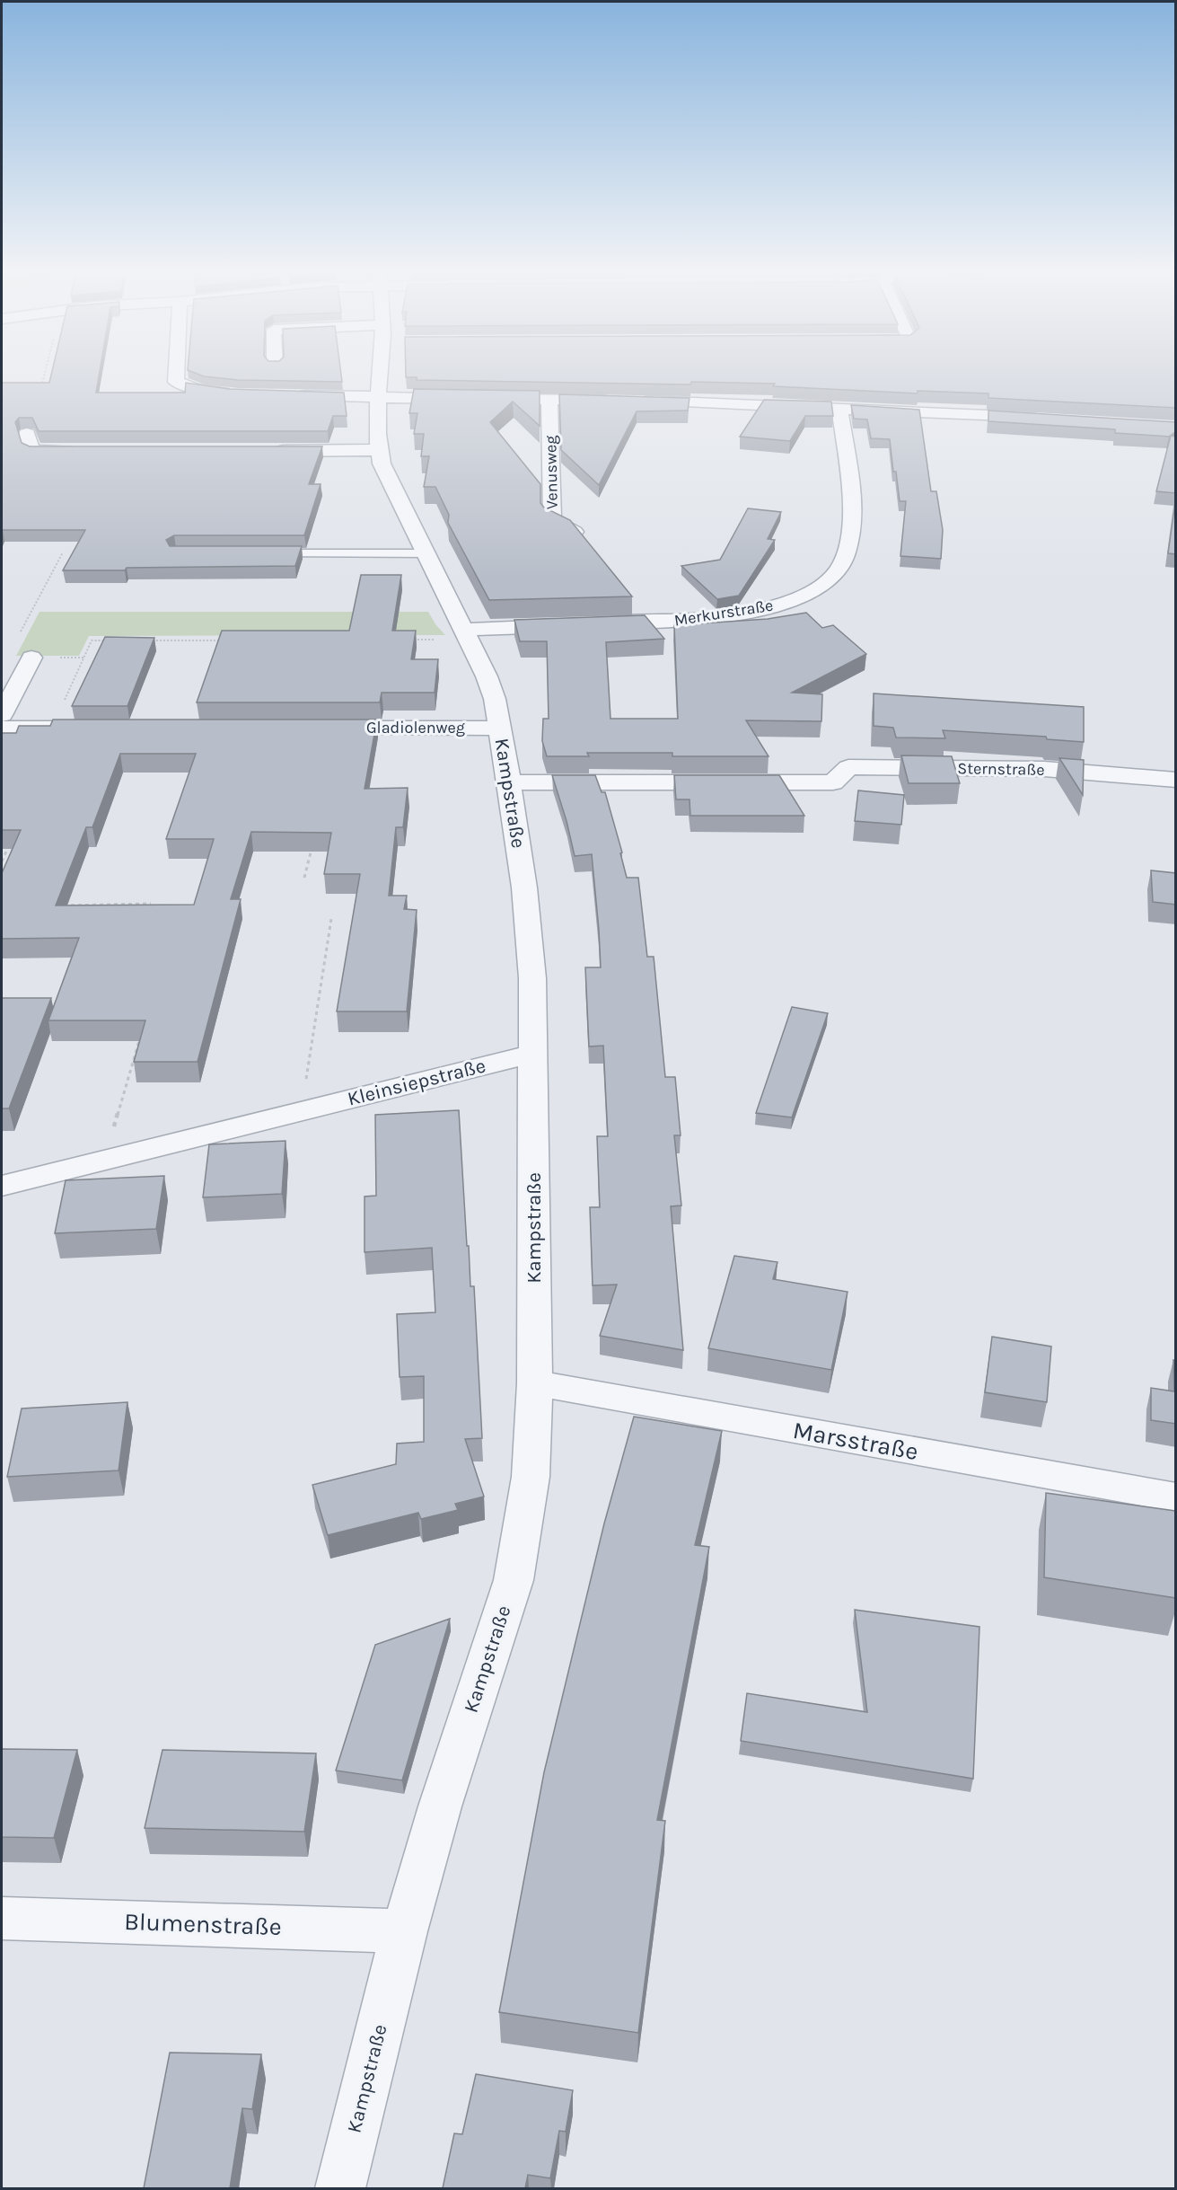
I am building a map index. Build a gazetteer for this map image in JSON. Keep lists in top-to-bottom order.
{
  "streets": {
    "street": [
      "Venusweg",
      "Merkurstraße",
      "Gladiolenweg",
      "Sternstraße",
      "Kampstraße",
      "Kleinsiepstraße",
      "Marsstraße",
      "Blumenstraße"
    ]
  },
  "crossings": [
    ["Gladiolenweg", "Kampstraße"],
    ["Sternstraße", "Kampstraße"],
    ["Kampstraße", "Kleinsiepstraße"],
    ["Kampstraße", "Marsstraße"],
    ["Kampstraße", "Blumenstraße"]
  ]
}
